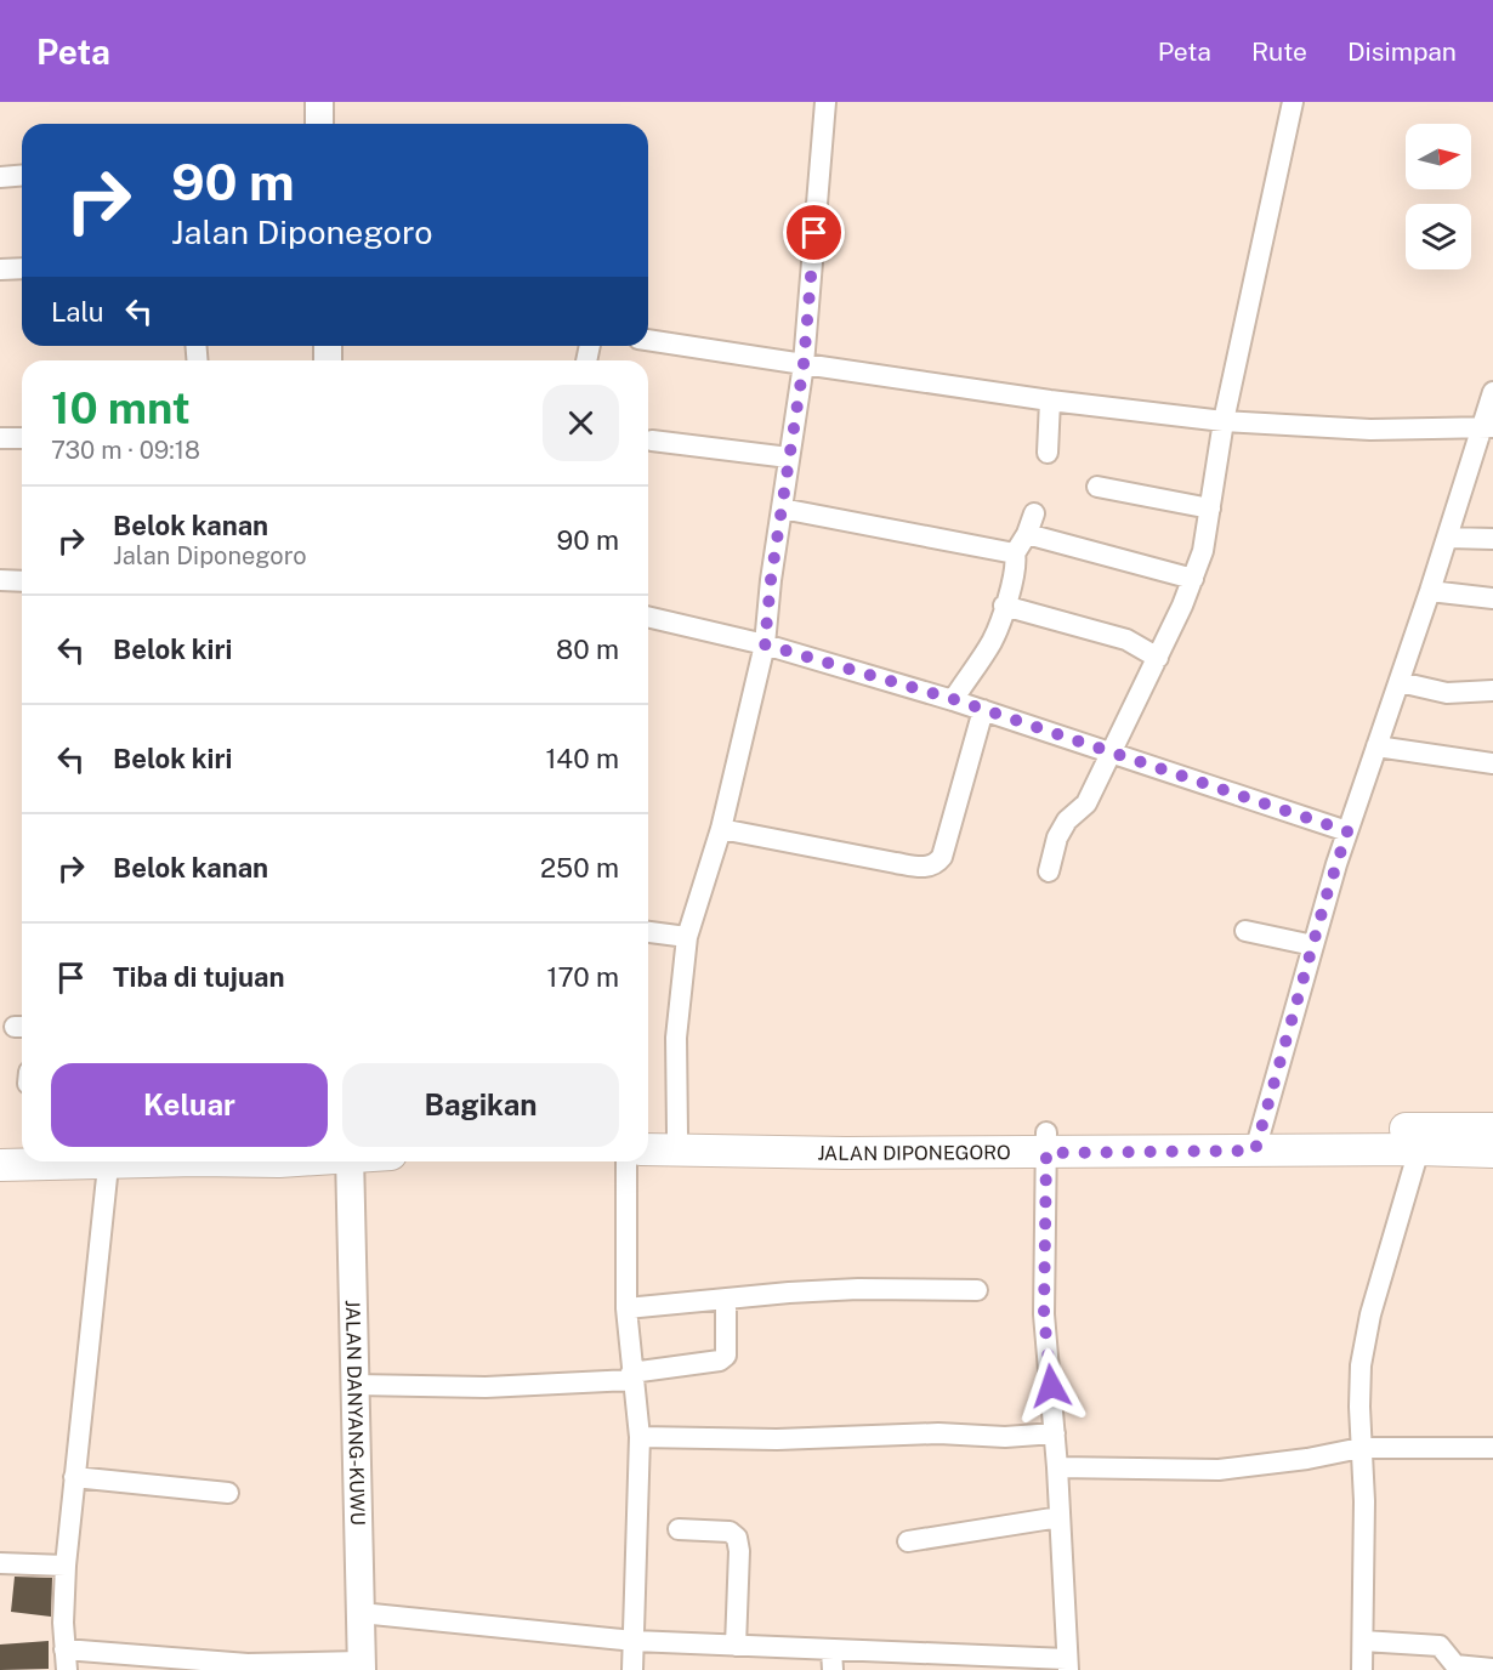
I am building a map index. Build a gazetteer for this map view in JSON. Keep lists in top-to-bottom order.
{
  "streets": {
    "main road": ["JALAN DIPONEGORO", "JALAN DANYANG-KUWU"]
  },
  "north": "right",
  "page": {
    "header": "Peta",
    "nav": ["Peta", "Rute", "Disimpan"],
    "turn": ["90 m", "Jalan Diponegoro"],
    "then": "Lalu",
    "heading": ["10 mnt", "730 m · 09:18"],
    "list": [
      {
        "name": "Belok kanan",
        "note": "Jalan Diponegoro",
        "value": "90 m"
      },
      {
        "name": "Belok kiri",
        "value": "80 m"
      },
      {
        "name": "Belok kiri",
        "value": "140 m"
      },
      {
        "name": "Belok kanan",
        "value": "250 m"
      },
      {
        "name": "Tiba di tujuan",
        "value": "170 m"
      }
    ],
    "buttons": ["Keluar", "Bagikan"]
  }
}
